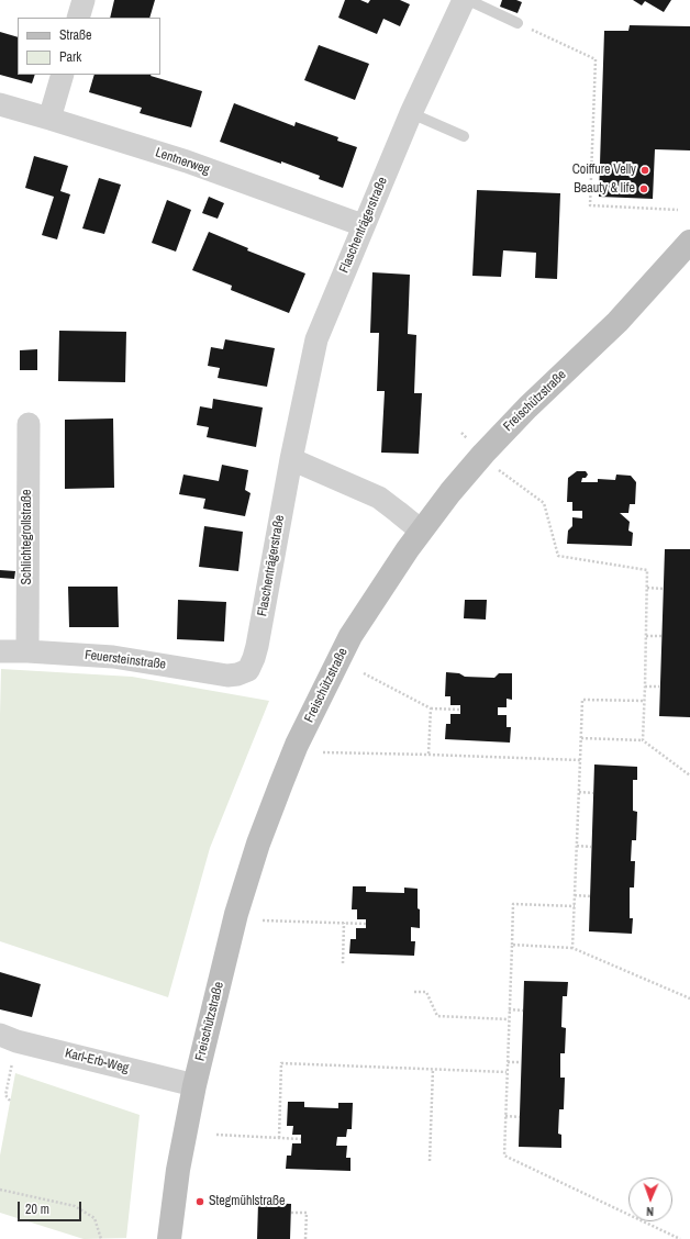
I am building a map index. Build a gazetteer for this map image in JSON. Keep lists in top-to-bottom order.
{
  "streets": {
    "main road": ["Freischützstraße"],
    "street": [
      "Lentnerweg",
      "Flaschenträgerstraße",
      "Schlichtegrollstraße",
      "Feuersteinstraße",
      "Karl-Erb-Weg"
    ]
  },
  "crossings": [
    ["Lentnerweg", "Flaschenträgerstraße"],
    ["Flaschenträgerstraße", "Feuersteinstraße"],
    ["Freischützstraße", "Karl-Erb-Weg"],
    ["Schlichtegrollstraße", "Feuersteinstraße"]
  ],
  "places": ["Coiffure Velly", "Beauty & life", "Stegmühlstraße"],
  "legend": ["Straße", "Park"],
  "scale_bar": "20 m",
  "north": "bottom"
}
